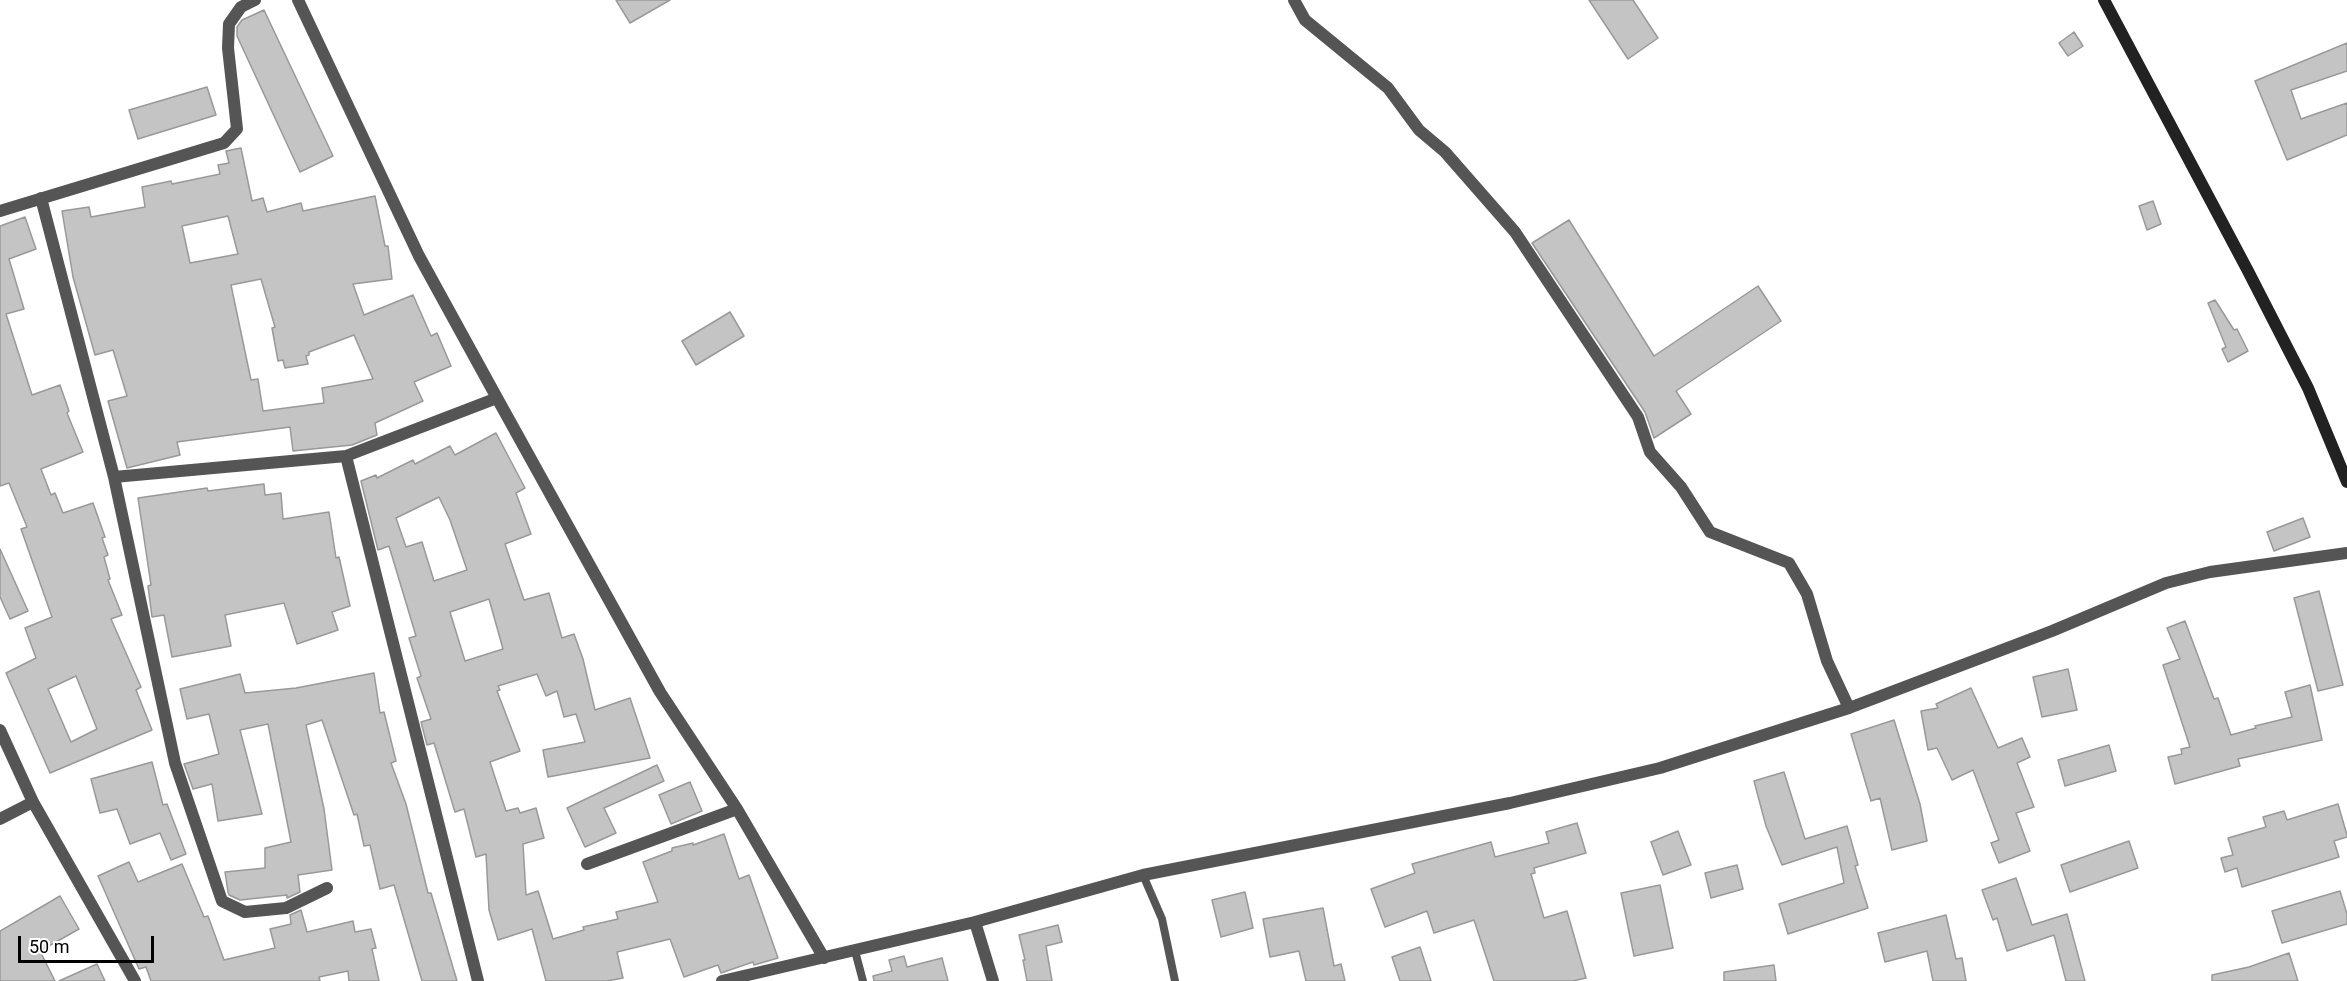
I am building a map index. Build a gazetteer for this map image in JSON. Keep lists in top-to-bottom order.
{
  "scale_bar": "50 m"
}
